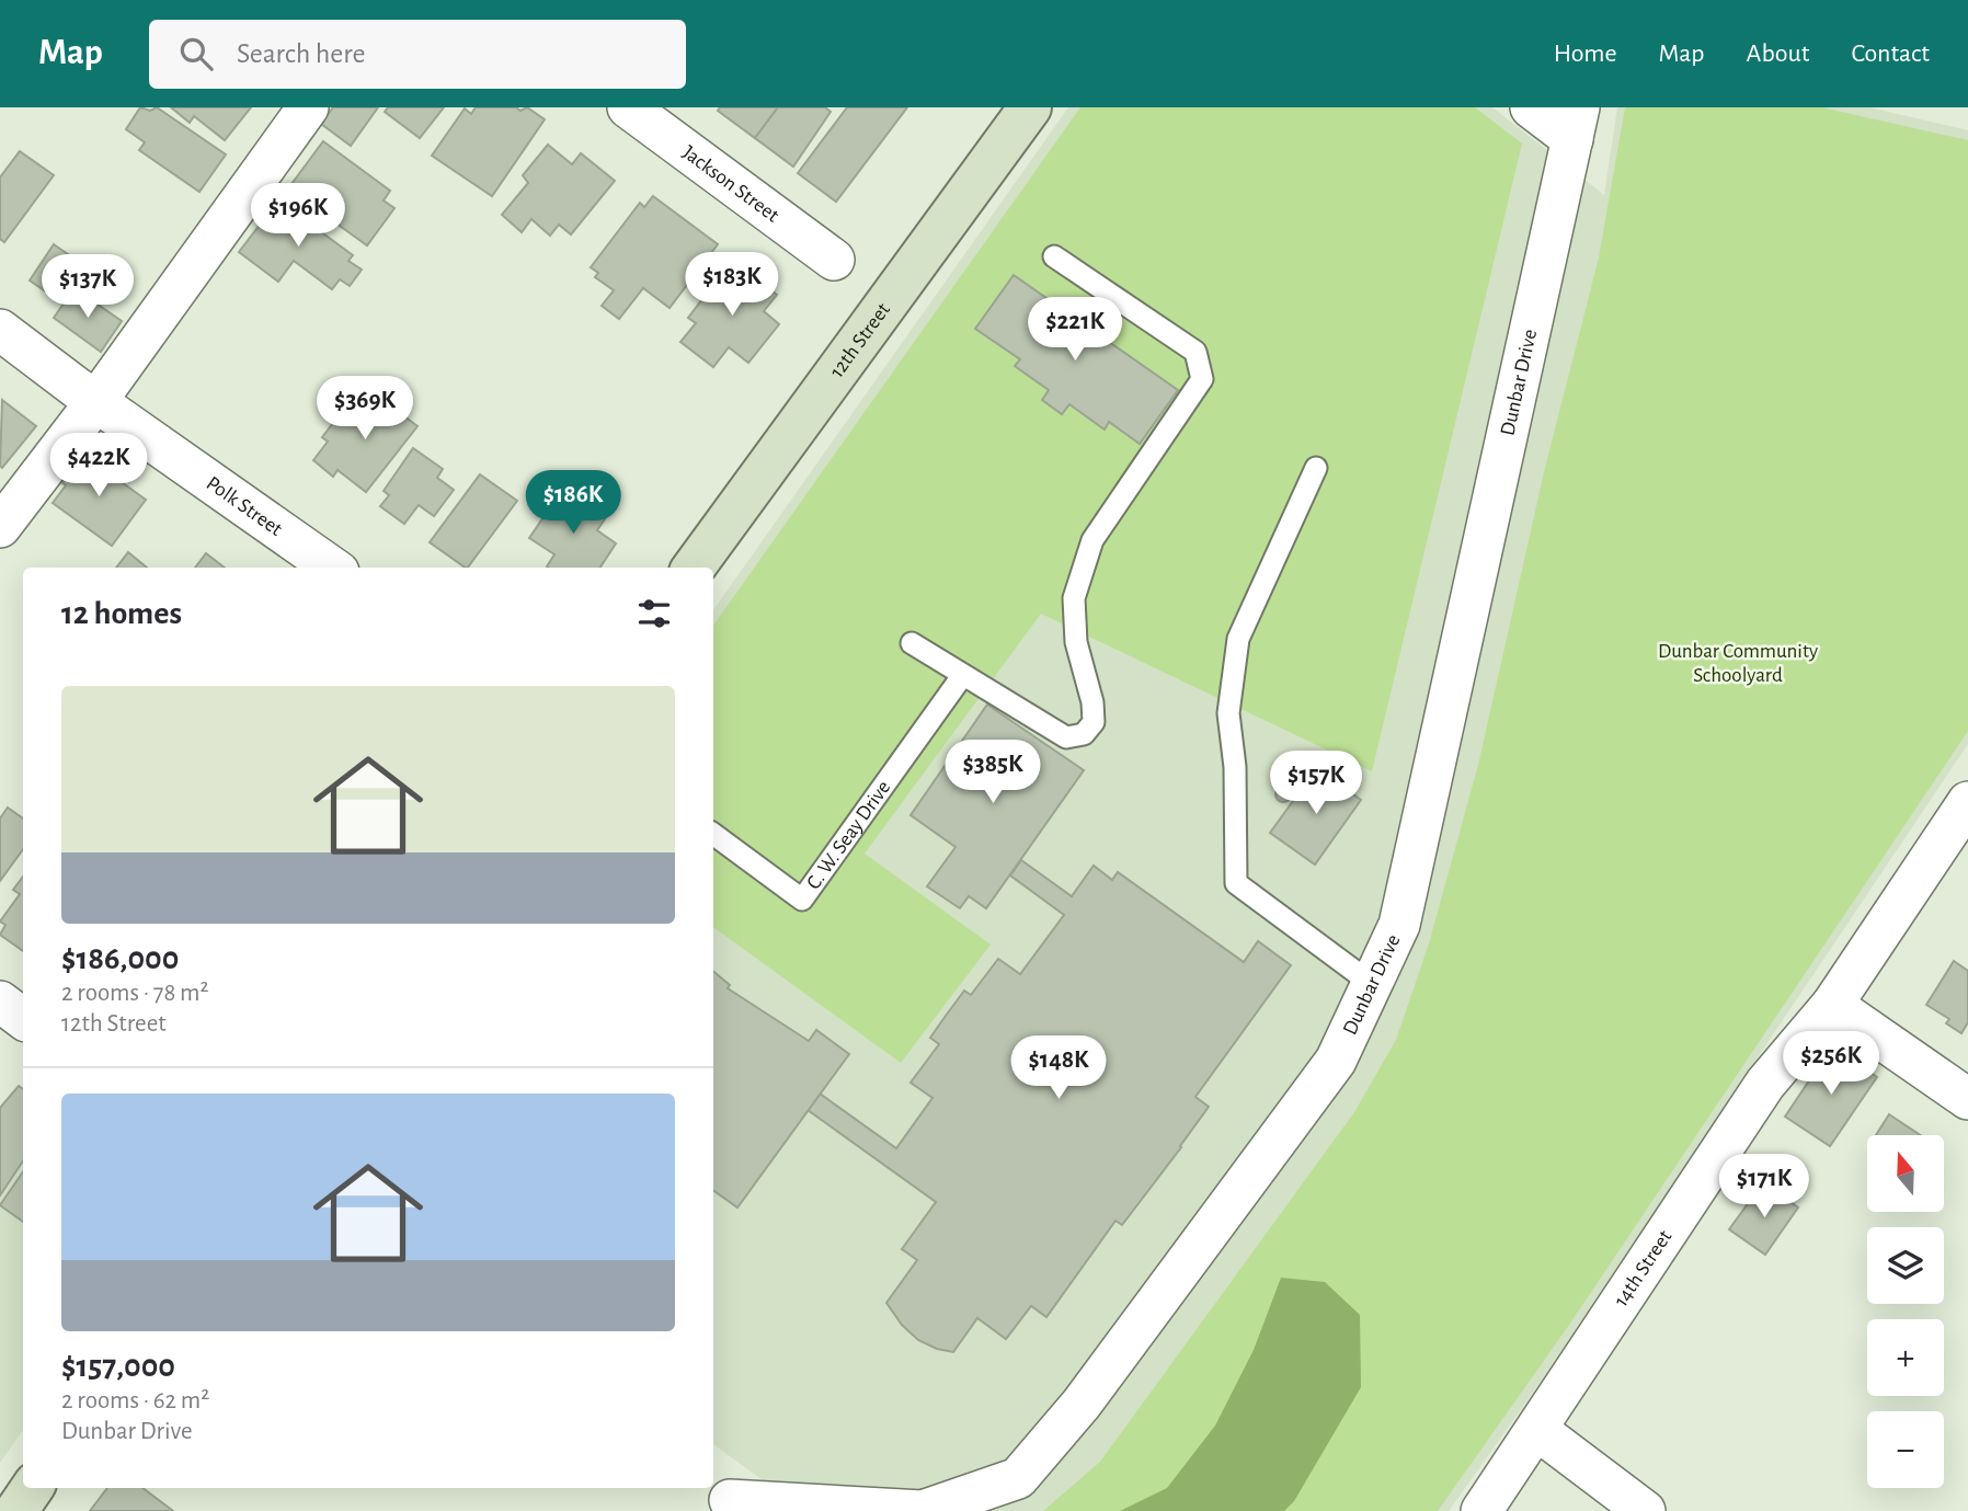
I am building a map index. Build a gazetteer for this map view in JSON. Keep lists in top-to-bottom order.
{
  "streets": {
    "main road": ["12th Street"],
    "street": [
      "Jackson Street",
      "Dunbar Drive",
      "Polk Street",
      "14th Street"
    ],
    "lane": ["C. W. Seay Drive"]
  },
  "parks": ["Dunbar Community Schoolyard"],
  "north": "top",
  "page": {
    "header": "Map",
    "search": "Search here",
    "nav": [
      "Home",
      "Map",
      "About",
      "Contact"
    ],
    "price": [
      "$196K",
      "$183K",
      "$137K",
      "$221K",
      "$369K",
      "$422K",
      "$186K",
      "$385K",
      "$157K",
      "$256K",
      "$148K",
      "$171K"
    ],
    "heading": "12 homes",
    "list": [
      {
        "name": "$186,000",
        "note": "2 rooms · 78 m² · 12th Street"
      },
      {
        "name": "$157,000",
        "note": "2 rooms · 62 m² · Dunbar Drive"
      }
    ],
    "map_buttons": ["+", "−"]
  }
}
